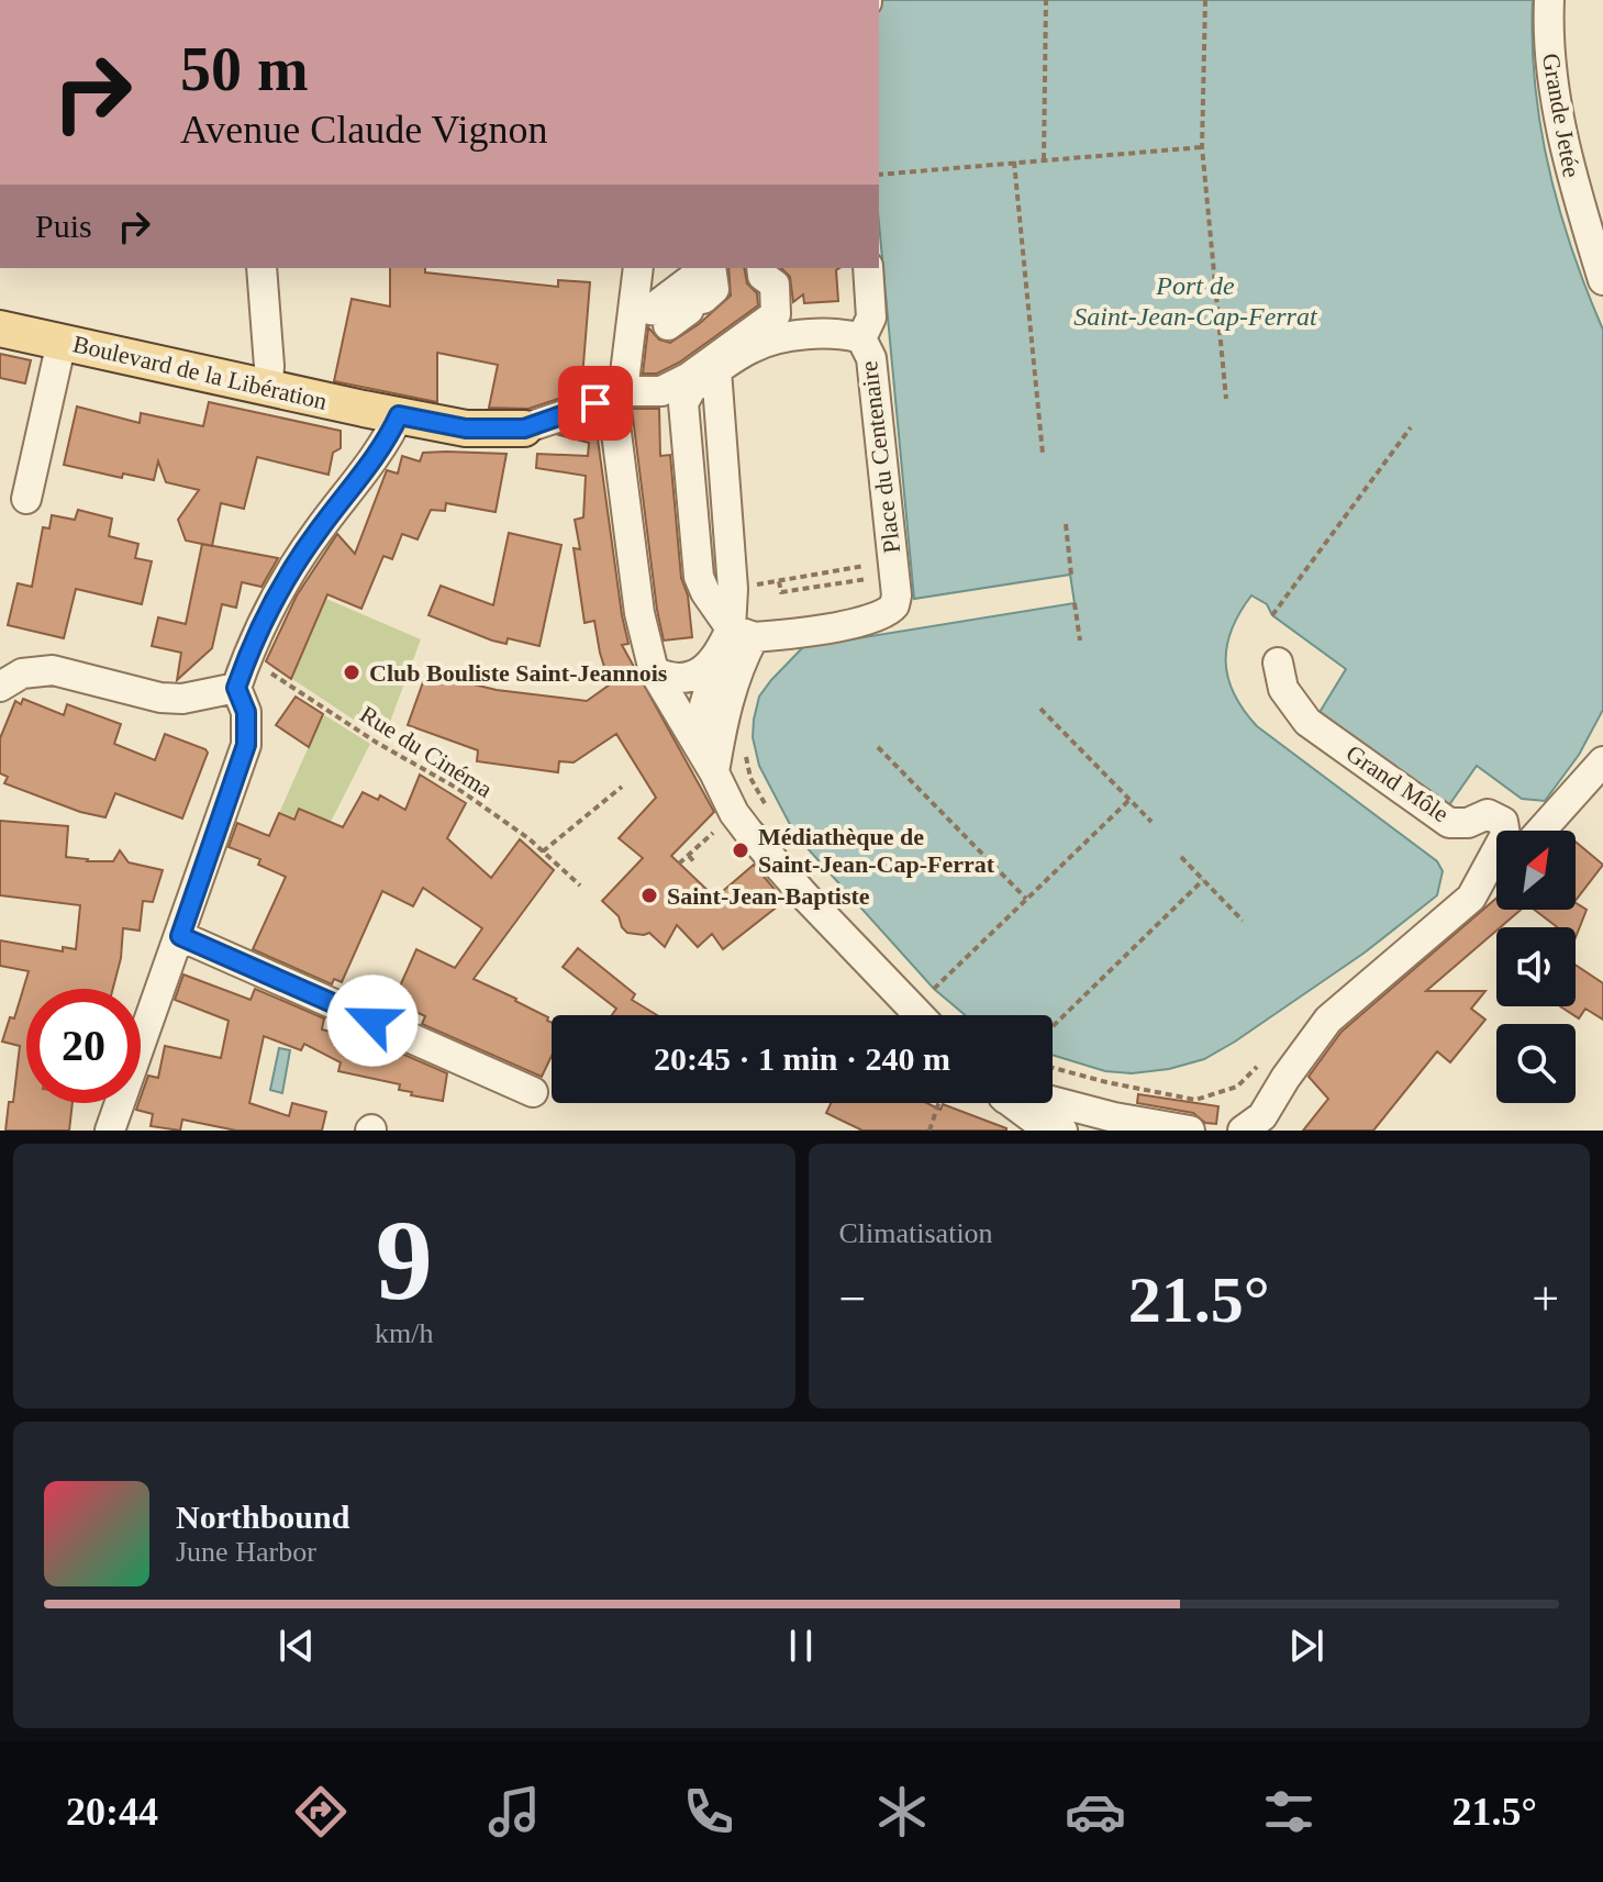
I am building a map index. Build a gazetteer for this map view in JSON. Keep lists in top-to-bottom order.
{
  "streets": {
    "main road": ["Boulevard de la Libération"],
    "street": ["Grande Jetée", "Place du Centenaire", "Grand Môle"],
    "path": ["Rue du Cinéma"]
  },
  "water": ["Port de Saint-Jean-Cap-Ferrat"],
  "places": ["Club Bouliste Saint-Jeannois", "Médiathèque de Saint-Jean-Cap-Ferrat", "Saint-Jean-Baptiste"],
  "north": "top right",
  "page": {
    "turn": ["50 m", "Avenue Claude Vignon"],
    "then": "Puis",
    "limit": "20",
    "trip": "20:45 · 1 min · 240 m",
    "tile": [
      ["9", "km/h"],
      "Climatisation"
    ],
    "heat": ["−", "21.5°", "+"],
    "song": ["Northbound", "June Harbor"],
    "tabs": ["20:44", "21.5°"]
  }
}
